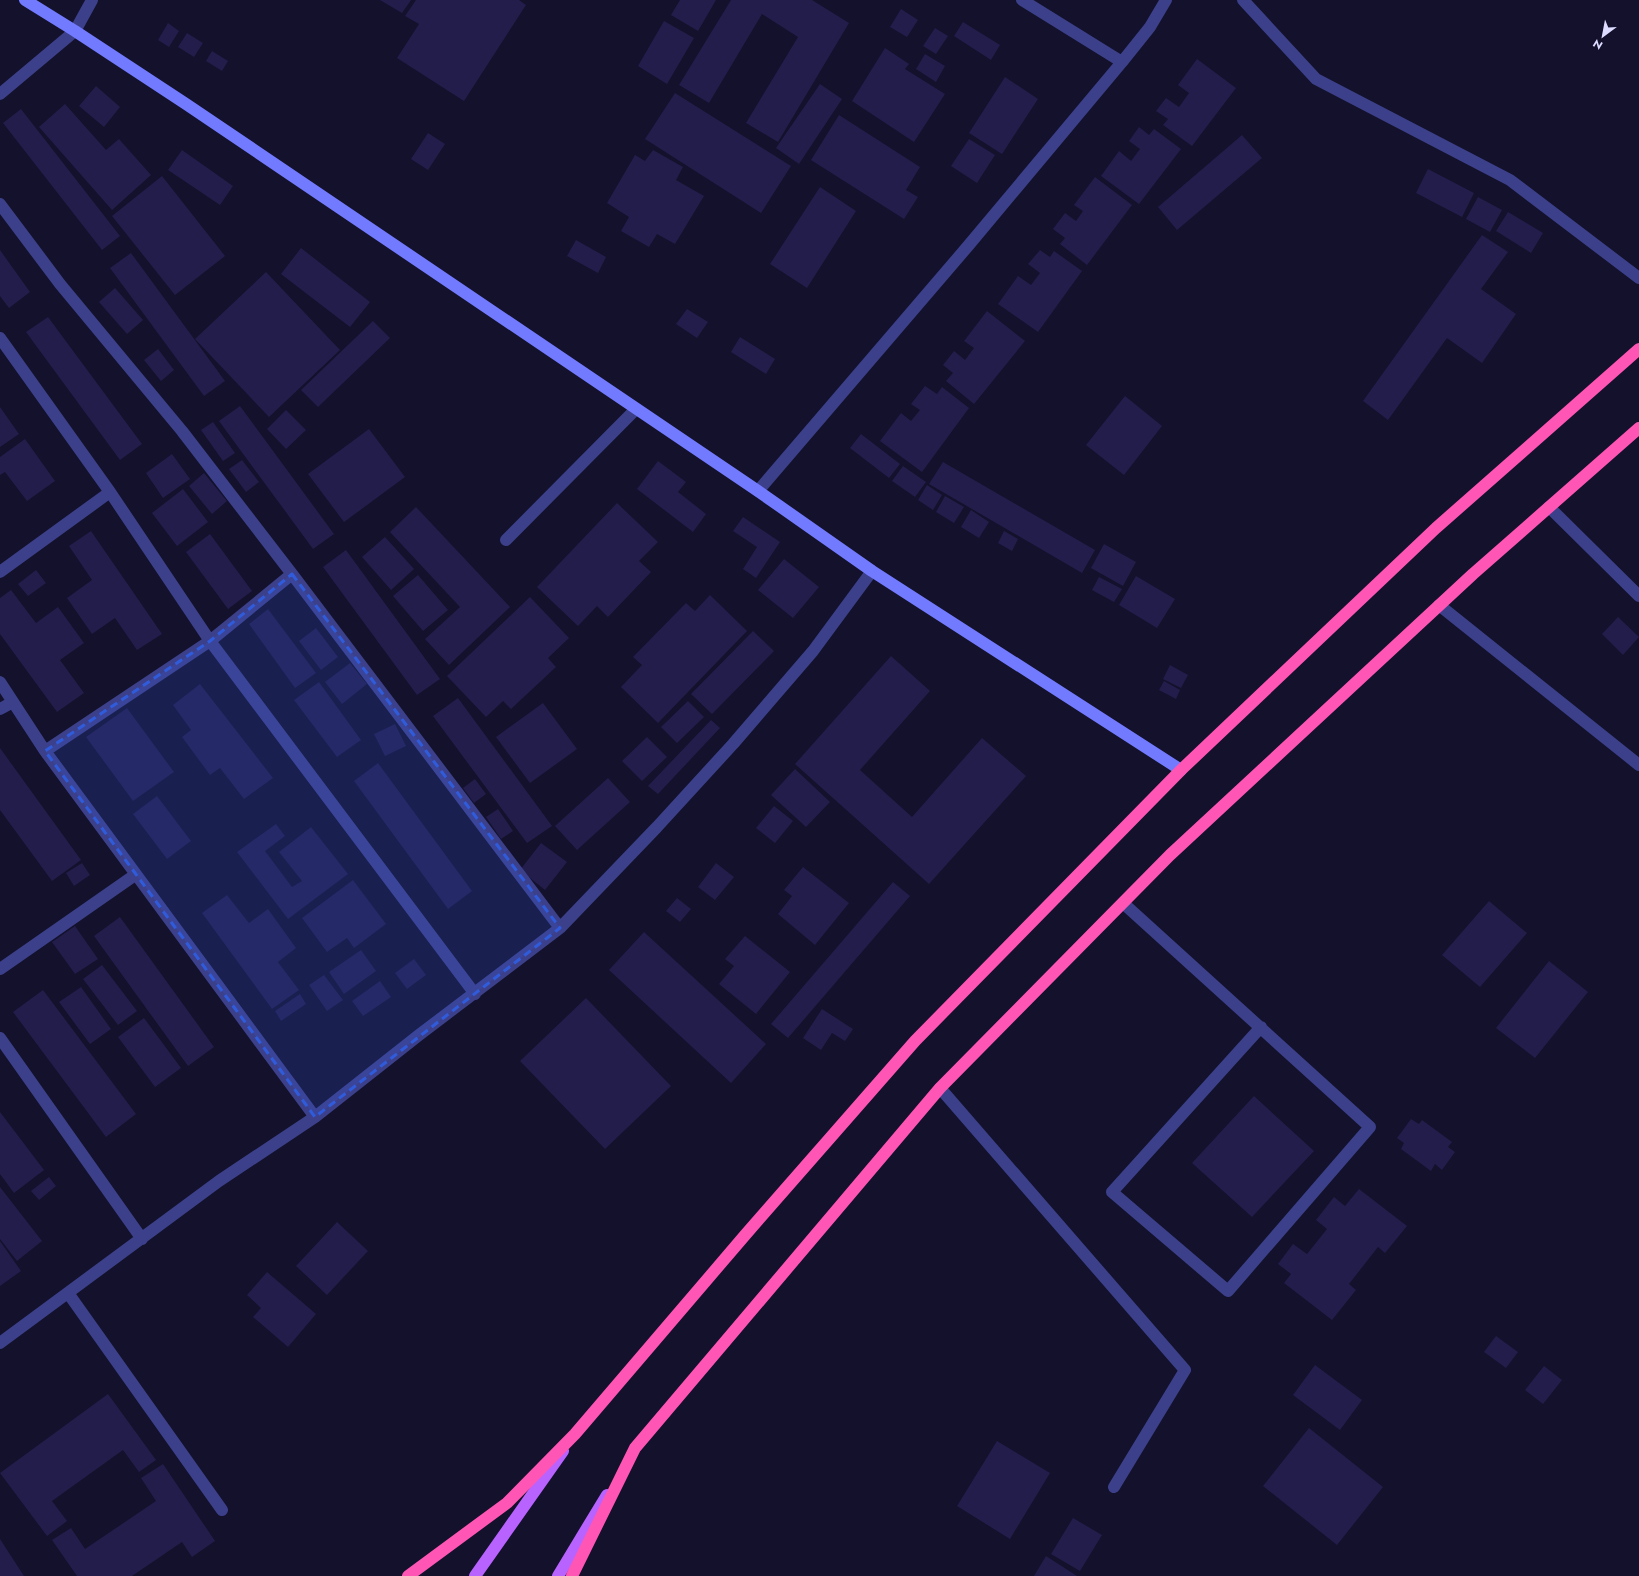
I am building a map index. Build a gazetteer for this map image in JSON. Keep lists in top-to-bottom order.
{
  "north": "bottom left"
}
